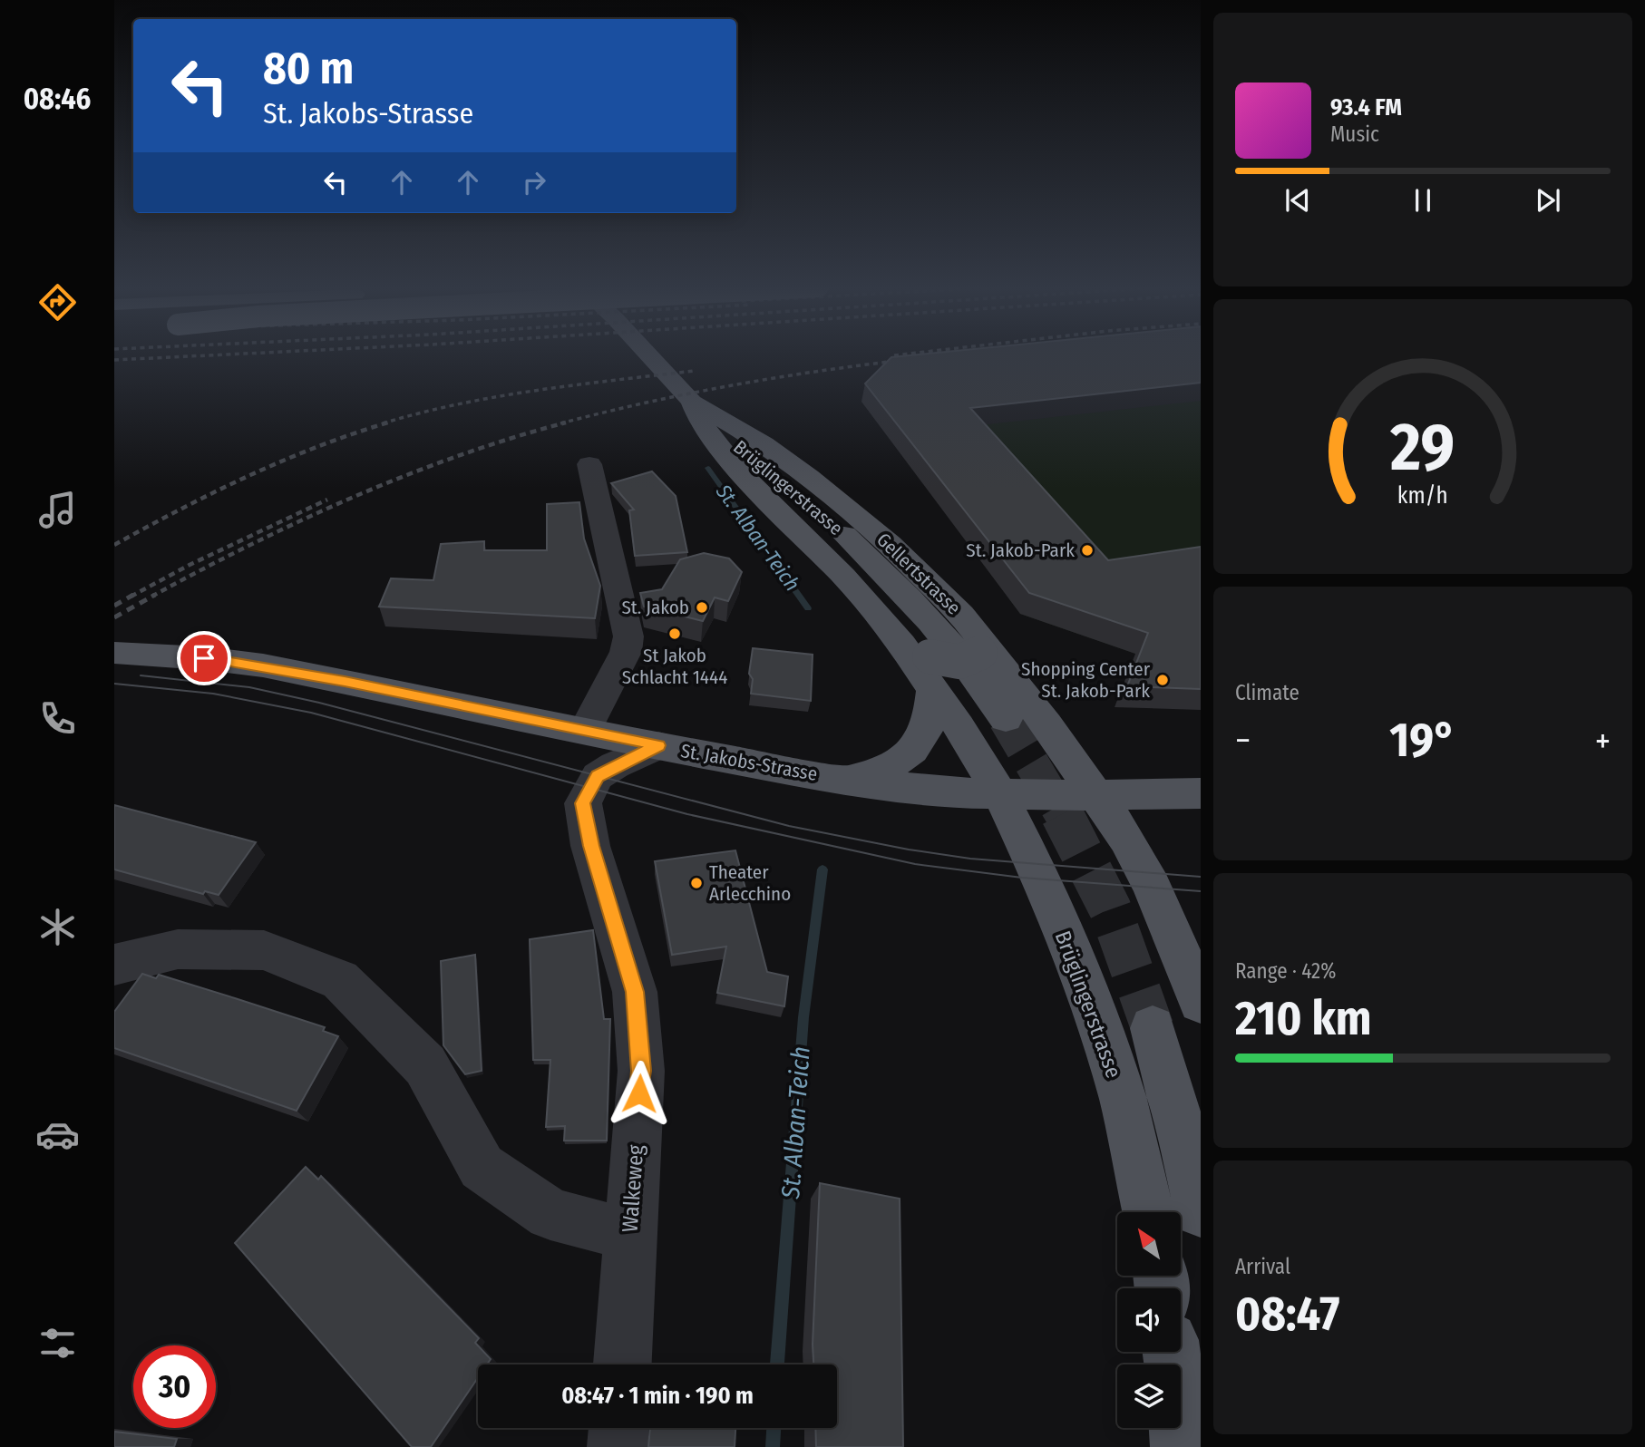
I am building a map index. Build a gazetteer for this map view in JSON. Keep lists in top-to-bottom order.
{
  "streets": {
    "main road": ["Brüglingerstrasse", "Gellertstrasse", "St. Jakobs-Strasse"],
    "street": ["Walkeweg"]
  },
  "crossings": [
    ["Brüglingerstrasse", "Gellertstrasse"],
    ["Brüglingerstrasse", "St. Jakobs-Strasse"],
    ["Gellertstrasse", "St. Jakobs-Strasse"],
    ["St. Jakobs-Strasse", "Walkeweg"]
  ],
  "water": ["St. Alban-Teich"],
  "places": [
    "St. Jakob-Park",
    "St. Jakob",
    "St Jakob Schlacht 1444",
    "Shopping Center St. Jakob-Park",
    "Theater Arlecchino"
  ],
  "north": "top left",
  "page": {
    "tabs": "08:46",
    "turn": ["80 m", "St. Jakobs-Strasse"],
    "song": ["93.4 FM", "Music"],
    "tile": [
      "Climate",
      ["Range · 42%", "210 km"],
      ["Arrival", "08:47"]
    ],
    "heat": ["−", "19°", "+"],
    "limit": "30",
    "trip": "08:47 · 1 min · 190 m",
    "gauge": ["29", "km/h"]
  }
}
